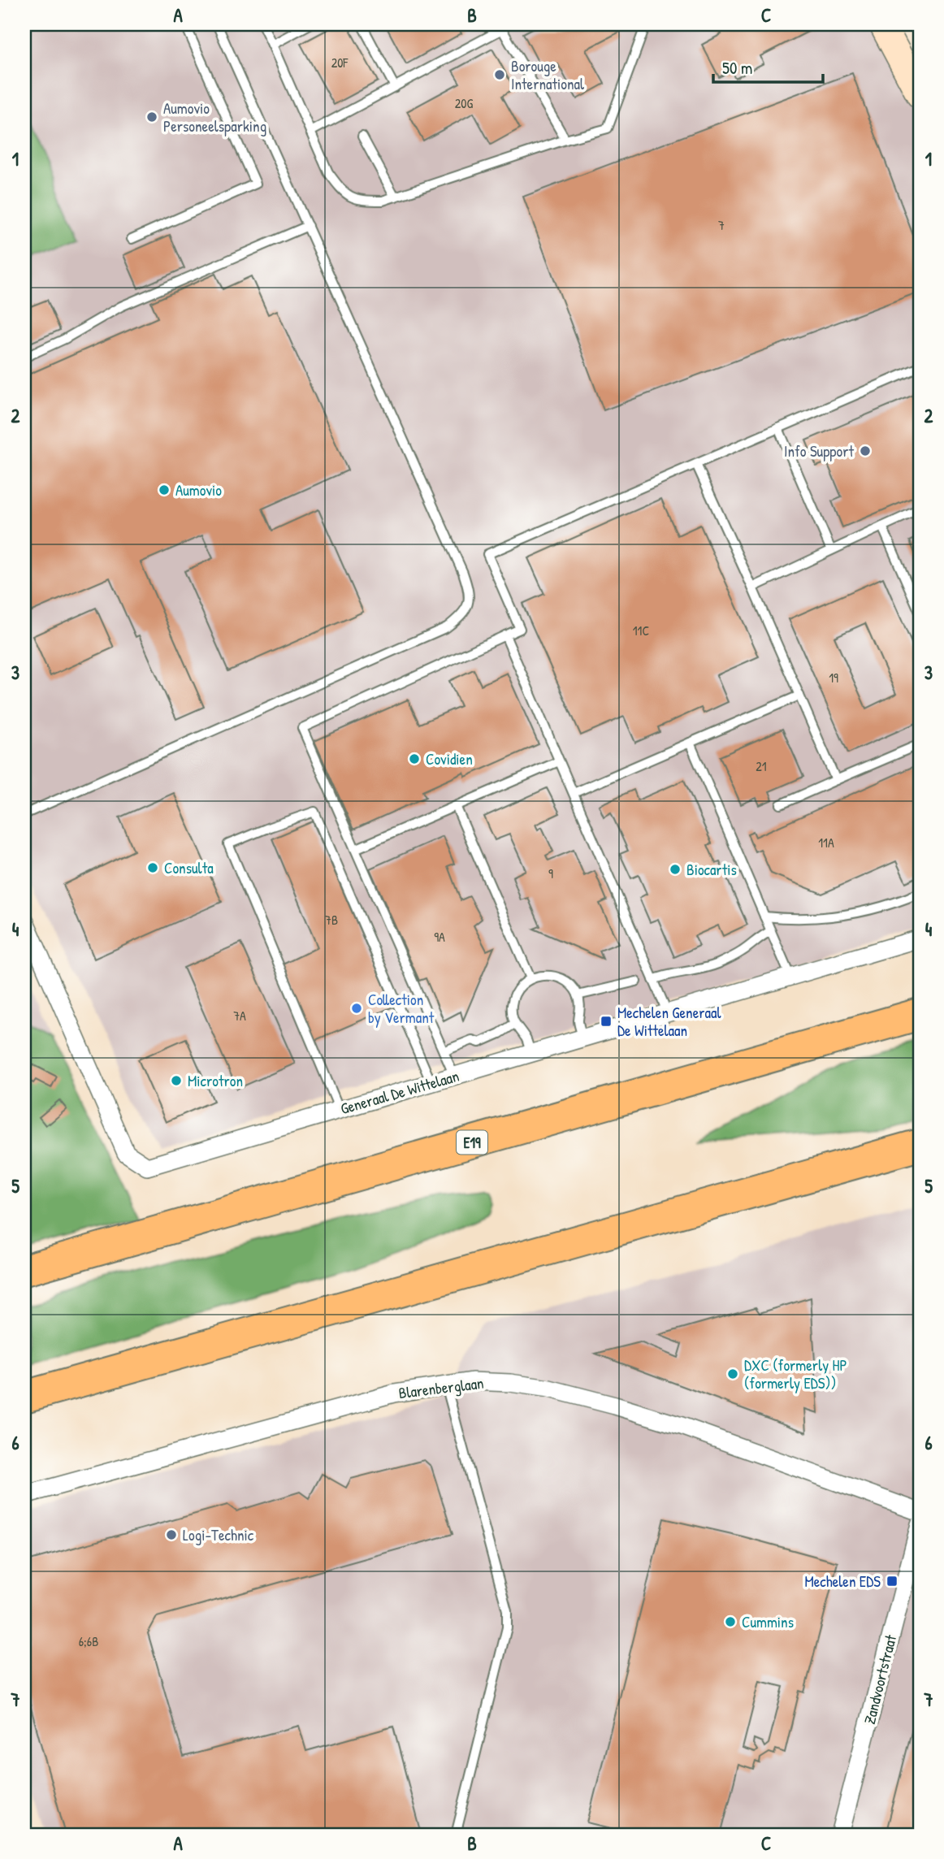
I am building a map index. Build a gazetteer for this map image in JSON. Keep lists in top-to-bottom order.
{
  "streets": {
    "highway": ["E19"],
    "street": ["Generaal De Wittelaan", "Blarenberglaan", "Zandvoortstraat"]
  },
  "places": {
    "other": [
      "Borouge International",
      "Aumovio Personeelsparking",
      "Info Support",
      "Aumovio",
      "Covidien",
      "Consulta",
      "Biocartis",
      "Collection by Vermant",
      "Microtron",
      "DXC (formerly HP (formerly EDS))",
      "Logi-Technic",
      "Cummins"
    ],
    "transit": ["Mechelen Generaal De Wittelaan", "Mechelen EDS"]
  },
  "house_numbers": [
    "20F",
    "20G",
    "7",
    "11C",
    "19",
    "21",
    "11A",
    "9",
    "7B",
    "9A",
    "7A",
    "6;6B"
  ],
  "scale_bar": "50 m",
  "grid": {
    "columns": ["A", "B", "C"],
    "rows": [
      "1",
      "2",
      "3",
      "4",
      "5",
      "6",
      "7"
    ]
  }
}
